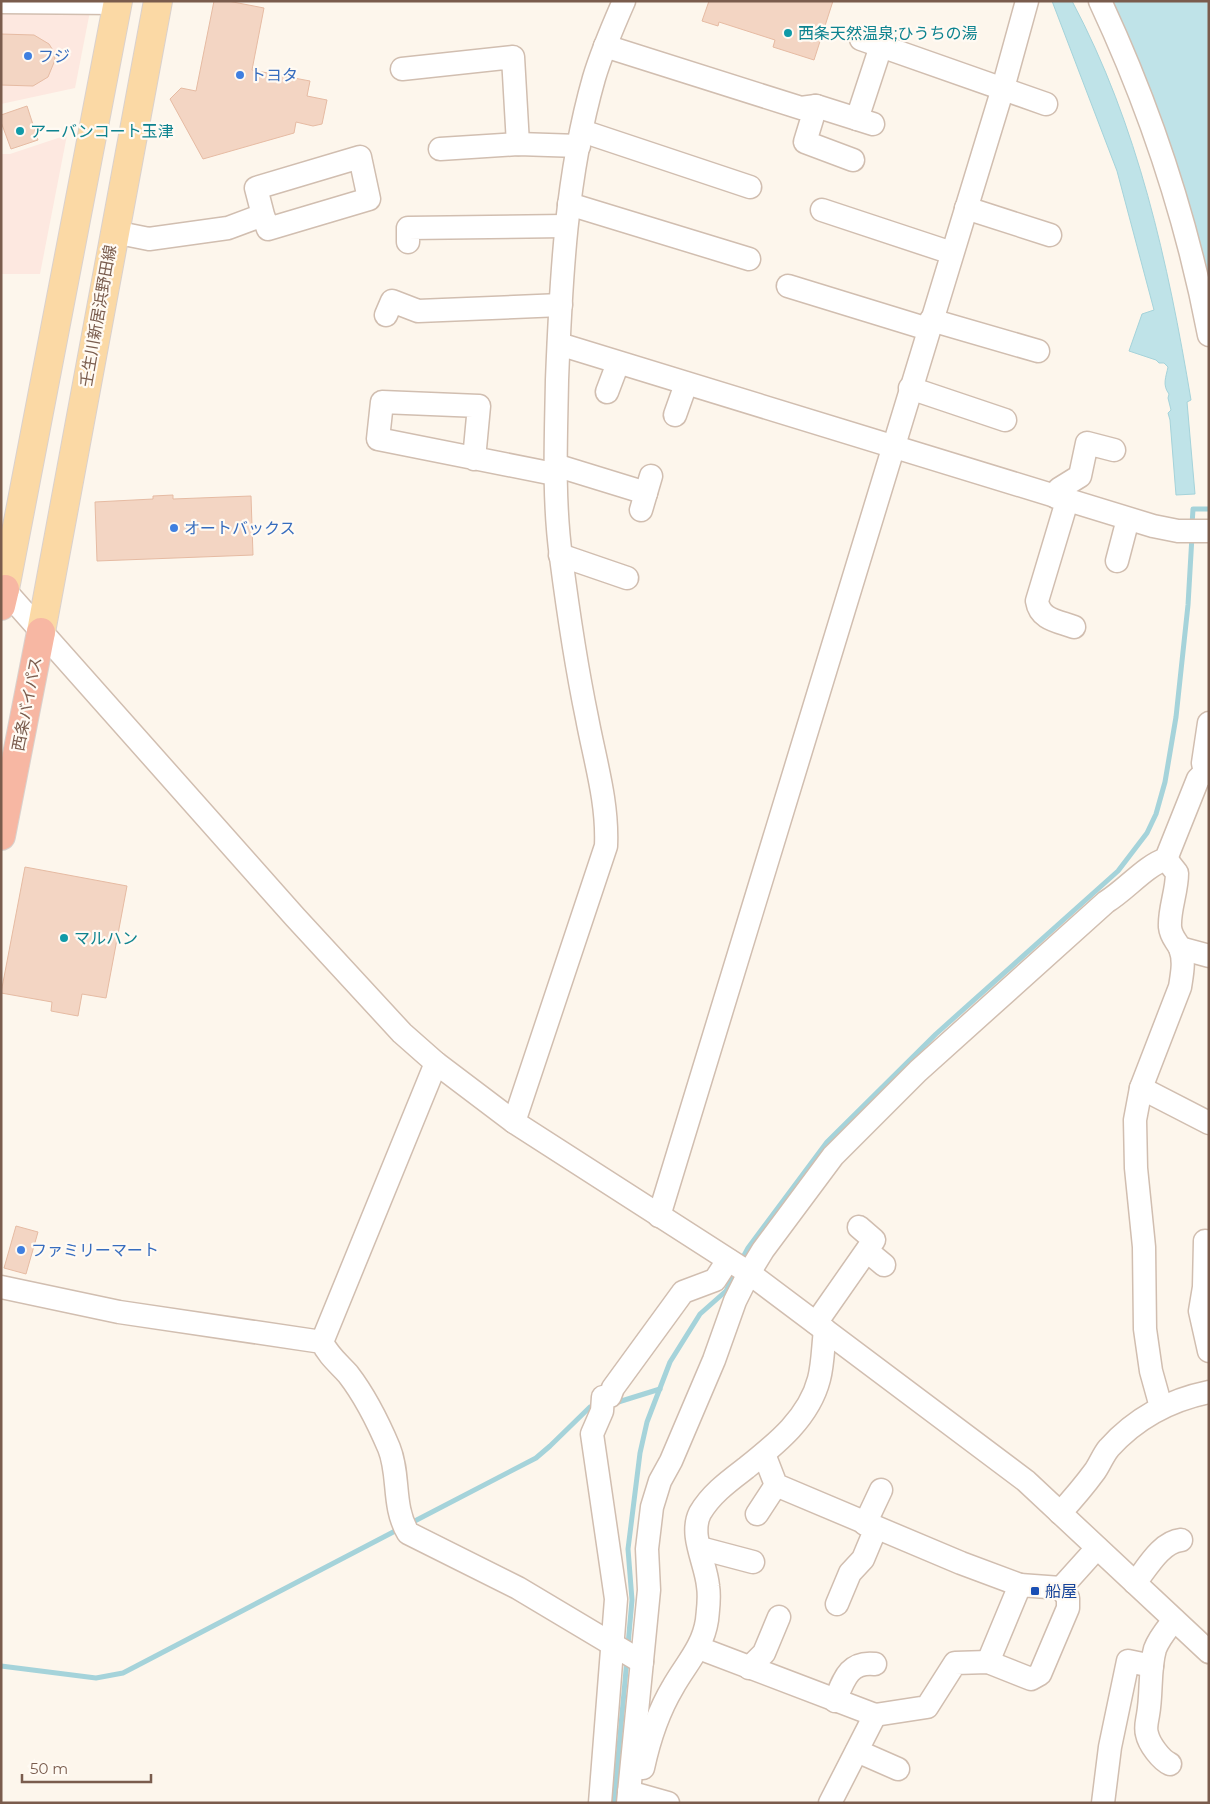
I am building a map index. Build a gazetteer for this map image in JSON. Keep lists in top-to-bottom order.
{
  "streets": {
    "highway": ["西条バイパス"],
    "main road": ["壬生川新居浜野田線"]
  },
  "crossings": [
    ["壬生川新居浜野田線", "西条バイパス"]
  ],
  "places": {
    "other": [
      "西条天然温泉;ひうちの湯",
      "フジ",
      "トヨタ",
      "アーバンコート玉津",
      "オートバックス",
      "マルハン",
      "ファミリーマート"
    ],
    "transit": ["船屋"]
  },
  "scale_bar": "50 m"
}
